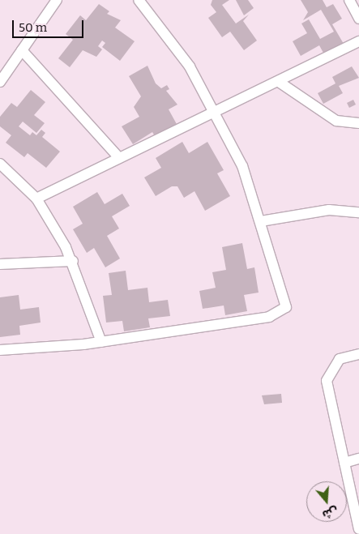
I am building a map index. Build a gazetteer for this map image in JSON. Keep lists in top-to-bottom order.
{
  "scale_bar": "50 m",
  "north": "bottom"
}
